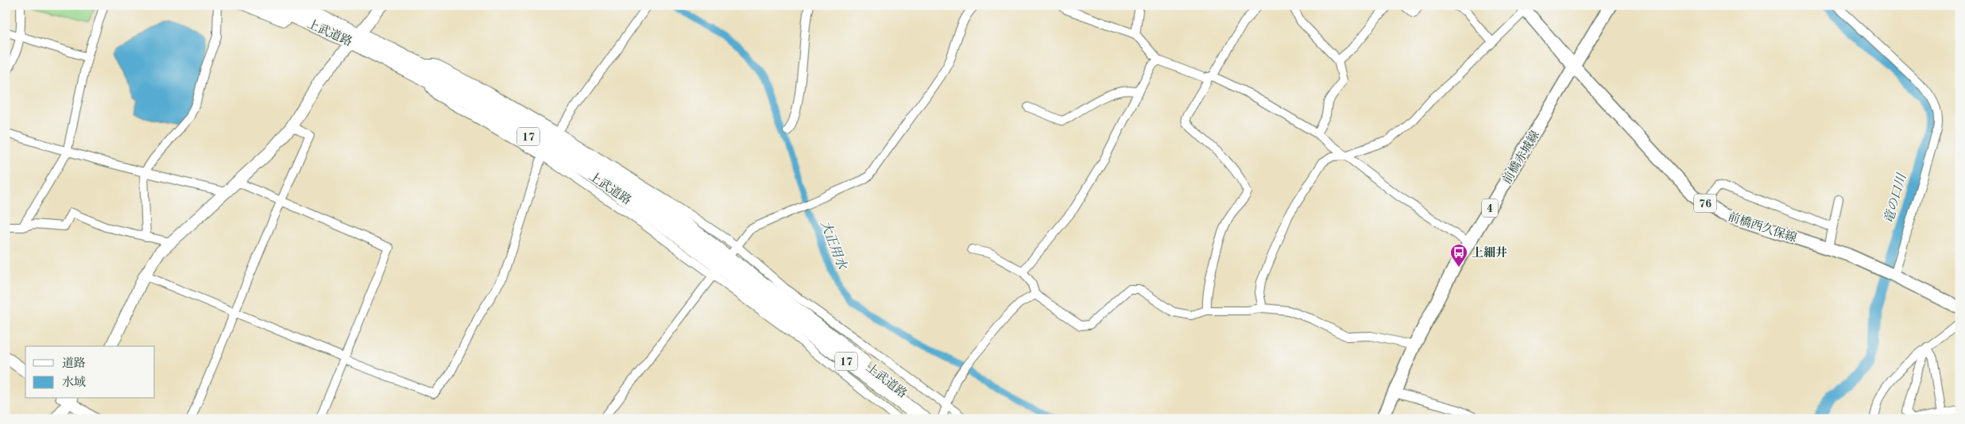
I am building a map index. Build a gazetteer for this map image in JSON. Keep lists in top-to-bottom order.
{
  "streets": {
    "highway": ["上武道路", "17"],
    "main road": [
      "前橋赤城線",
      "76",
      "4",
      "前橋西久保線"
    ]
  },
  "crossings": [
    ["前橋赤城線", "前橋西久保線"]
  ],
  "water": ["竜の口川", "大正用水"],
  "places": {
    "bus stop": ["上細井"]
  },
  "legend": ["道路", "水域"]
}
